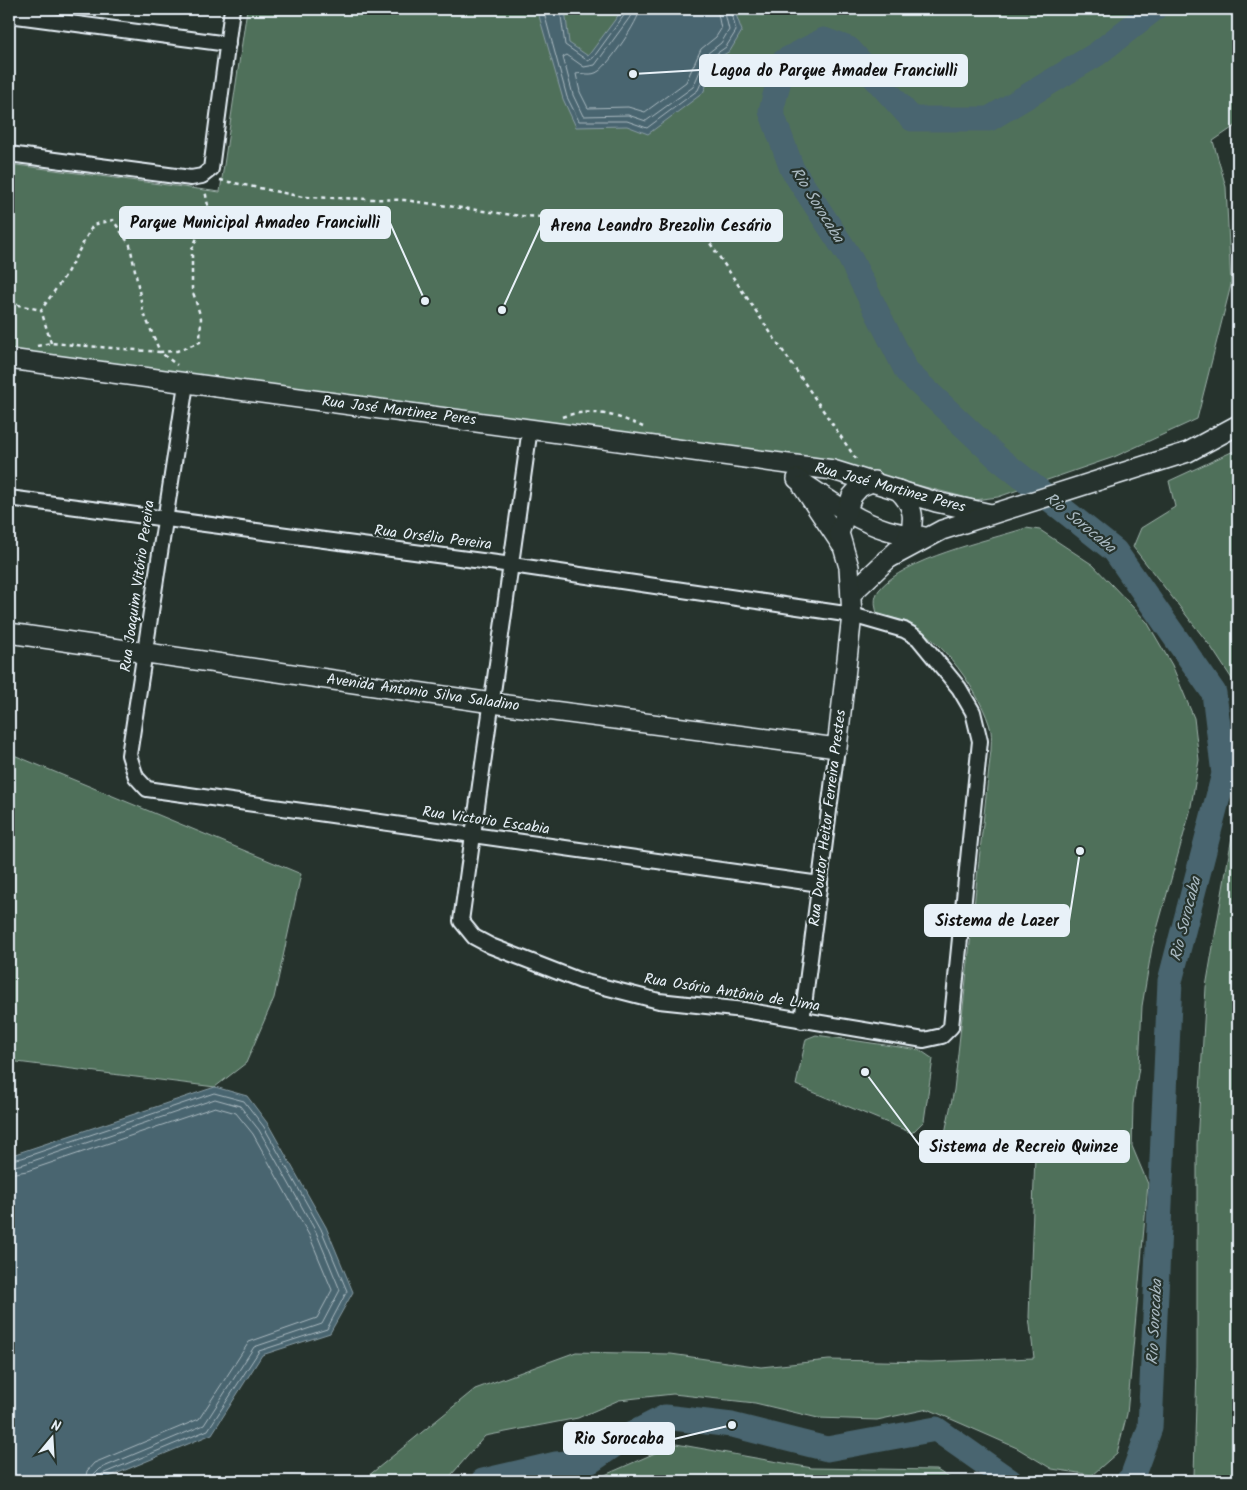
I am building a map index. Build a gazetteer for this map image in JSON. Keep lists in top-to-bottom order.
{
  "streets": {
    "main road": ["Rua José Martinez Peres", "Avenida Antonio Silva Saladino", "Rua Doutor Heitor Ferreira Prestes"],
    "street": [
      "Rua Orsélio Pereira",
      "Rua Joaquim Vitório Pereira",
      "Rua Victorio Escabia",
      "Rua Osório Antônio de Lima"
    ]
  },
  "crossings": [
    ["Rua José Martinez Peres", "Rua Joaquim Vitório Pereira"],
    ["Rua Orsélio Pereira", "Rua Joaquim Vitório Pereira"],
    ["Rua Orsélio Pereira", "Rua Doutor Heitor Ferreira Prestes"],
    ["Rua Orsélio Pereira", "Rua Osório Antônio de Lima"],
    ["Rua Joaquim Vitório Pereira", "Avenida Antonio Silva Saladino"],
    ["Rua Joaquim Vitório Pereira", "Rua Victorio Escabia"],
    ["Avenida Antonio Silva Saladino", "Rua Doutor Heitor Ferreira Prestes"],
    ["Rua Doutor Heitor Ferreira Prestes", "Rua Victorio Escabia"],
    ["Rua Doutor Heitor Ferreira Prestes", "Rua Osório Antônio de Lima"],
    ["Rua Victorio Escabia", "Rua Osório Antônio de Lima"]
  ],
  "water": ["Rio Sorocaba"],
  "places": [
    "Lagoa do Parque Amadeu Franciulli",
    "Parque Municipal Amadeo Franciulli",
    "Arena Leandro Brezolin Cesário",
    "Sistema de Lazer",
    "Sistema de Recreio Quinze",
    "Rio Sorocaba"
  ],
  "north": "top"
}
